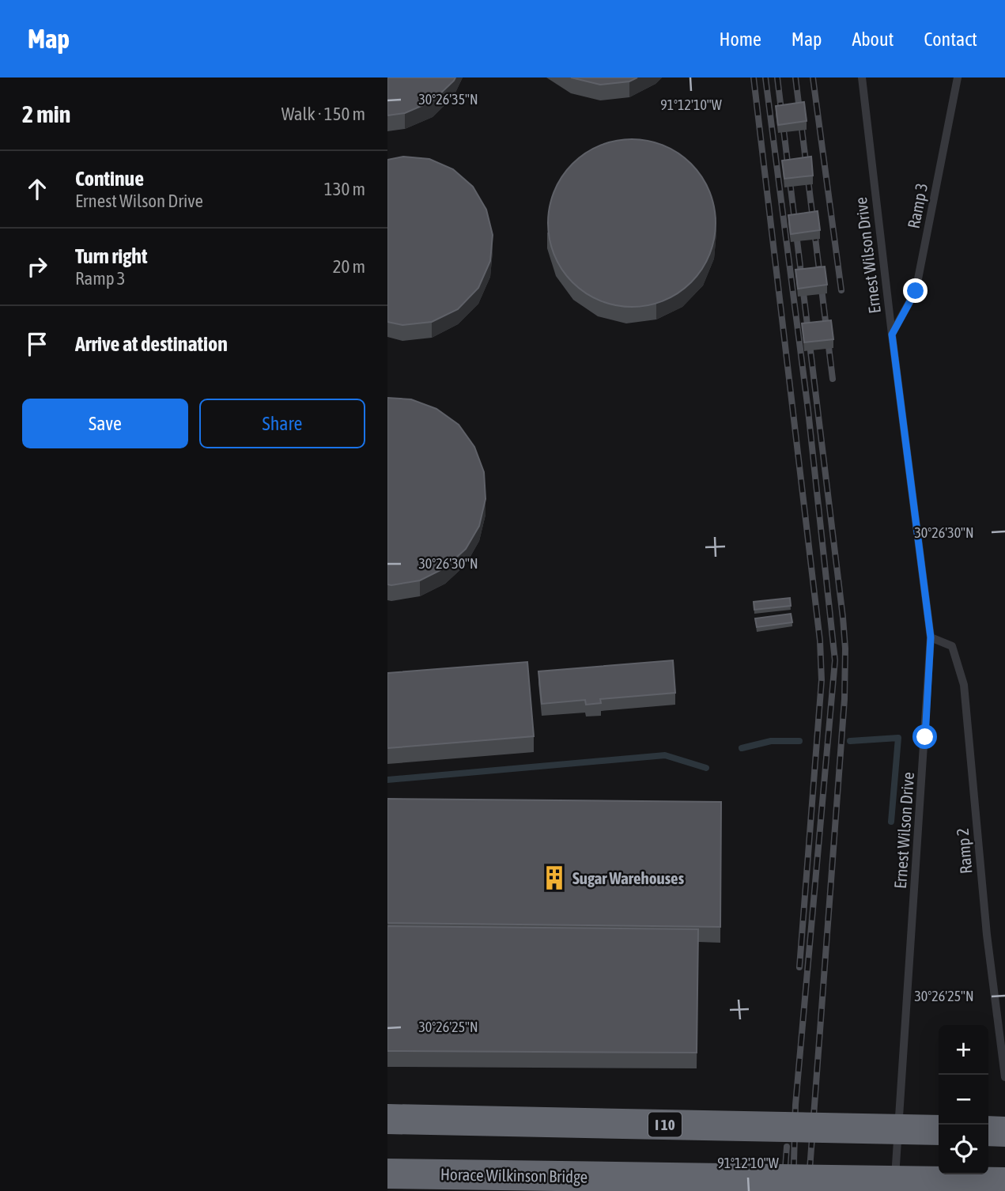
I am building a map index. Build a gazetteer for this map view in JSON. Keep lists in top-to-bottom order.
{
  "streets": {
    "highway": ["I 10", "Horace Wilkinson Bridge"],
    "lane": ["Ramp 3", "Ernest Wilson Drive", "Ramp 2"]
  },
  "crossings": [
    ["Ramp 3", "Ernest Wilson Drive"],
    ["Ernest Wilson Drive", "Ramp 2"]
  ],
  "places": {
    "building": ["Sugar Warehouses"]
  },
  "page": {
    "header": "Map",
    "nav": [
      "Home",
      "Map",
      "About",
      "Contact"
    ],
    "heading": ["2 min", "Walk · 150 m"],
    "list": [
      ["Continue", "Ernest Wilson Drive", "130 m"],
      ["Turn right", "Ramp 3", "20 m"],
      "Arrive at destination"
    ],
    "buttons": ["Save", "Share"],
    "map_buttons": ["+", "−"]
  },
  "coordinates": [
    "30°26'35\"N",
    "91°12'10\"W",
    "30°26'30\"N",
    "30°26'25\"N"
  ]
}
